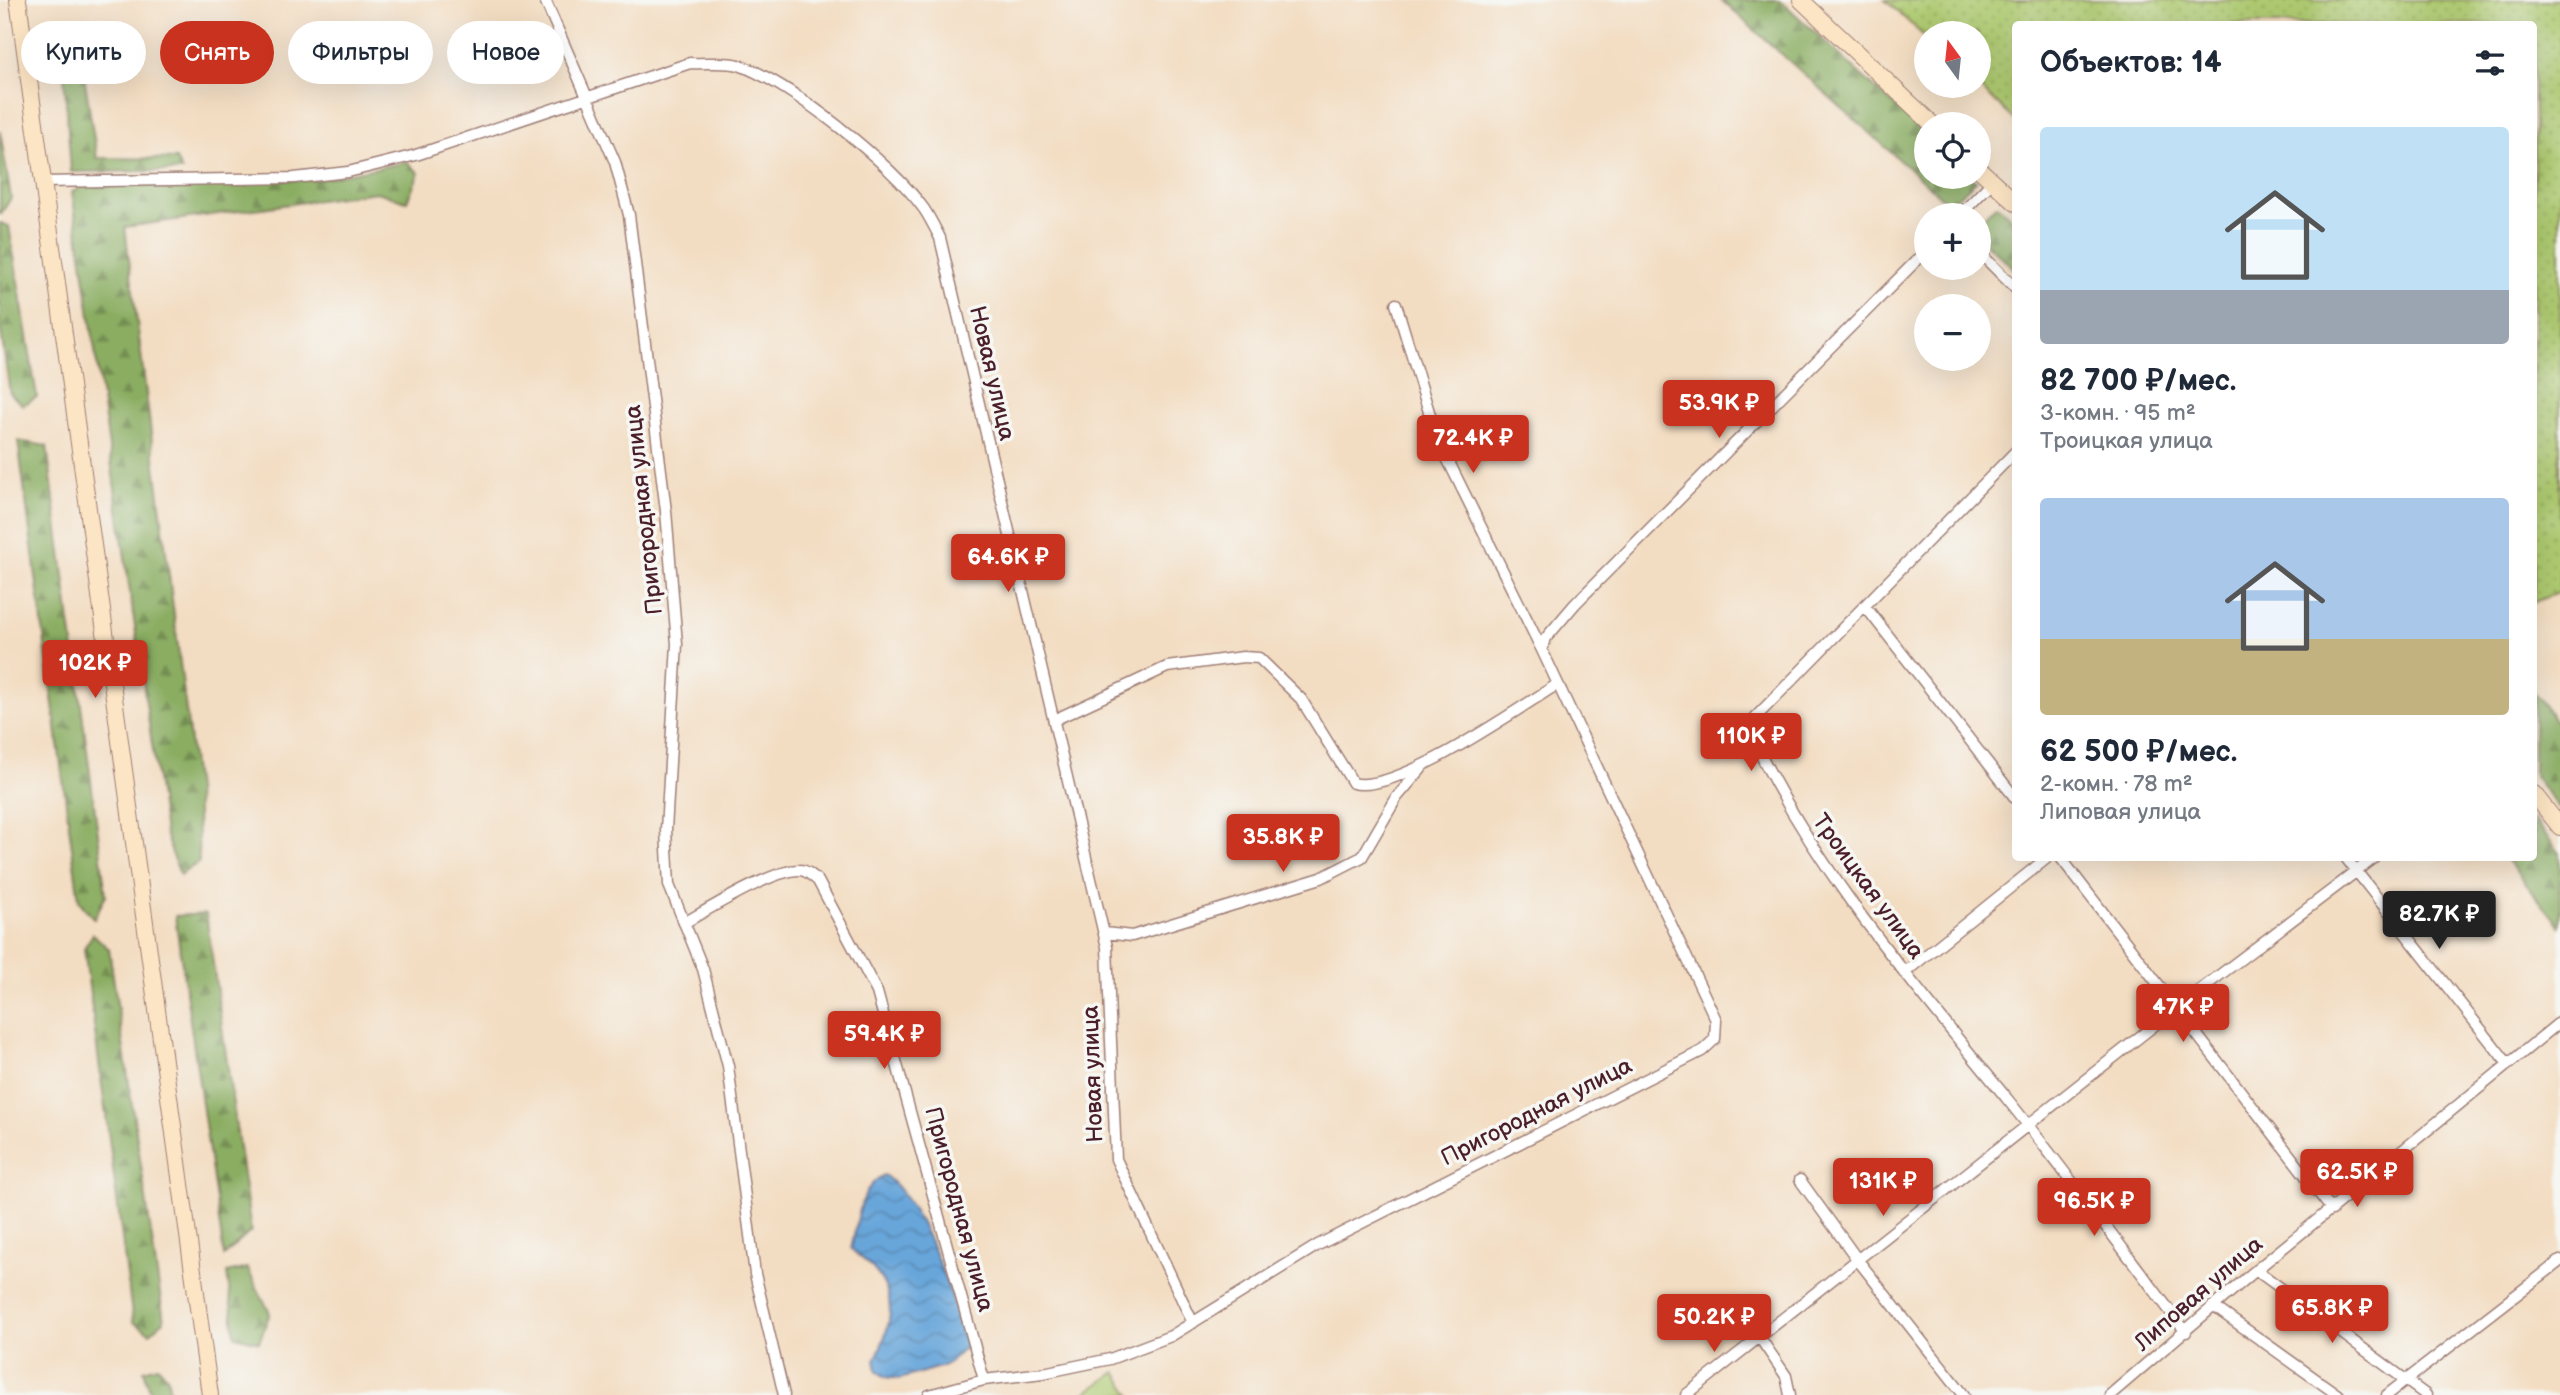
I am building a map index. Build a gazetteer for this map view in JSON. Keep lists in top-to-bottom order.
{
  "streets": {
    "street": [
      "Новая улица",
      "Пригородная улица",
      "Троицкая улица",
      "Липовая улица"
    ]
  },
  "crossings": [
    ["Новая улица", "Пригородная улица"],
    ["Троицкая улица", "Липовая улица"]
  ],
  "north": "top",
  "page": {
    "map_buttons": ["+", "−"],
    "chip": [
      "Купить",
      "Снять",
      "Фильтры",
      "Новое"
    ],
    "heading": "Объектов: 14",
    "list": [
      {
        "name": "82 700 ₽/мес.",
        "note": "3-комн. · 95 m² · Троицкая улица"
      },
      {
        "name": "62 500 ₽/мес.",
        "note": "2-комн. · 78 m² · Липовая улица"
      }
    ],
    "price": [
      "53.9K ₽",
      "72.4K ₽",
      "64.6K ₽",
      "102K ₽",
      "110K ₽",
      "35.8K ₽",
      "82.7K ₽",
      "47K ₽",
      "59.4K ₽",
      "62.5K ₽",
      "131K ₽",
      "96.5K ₽",
      "65.8K ₽",
      "50.2K ₽"
    ]
  }
}
